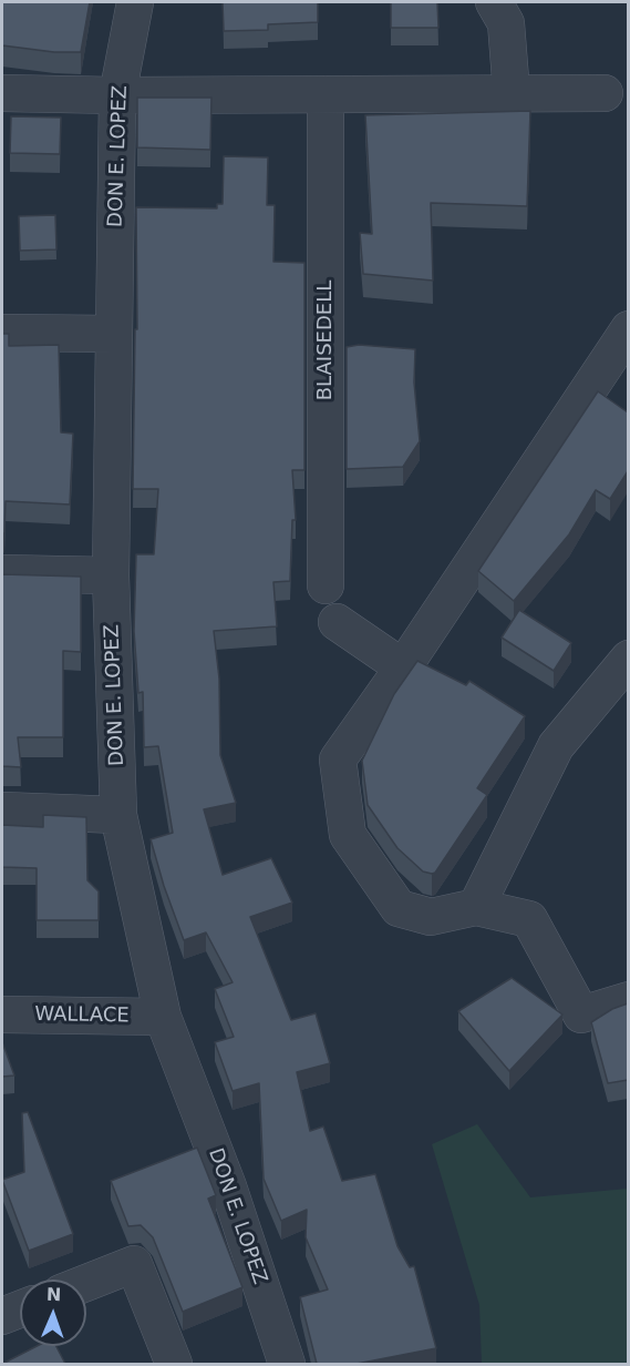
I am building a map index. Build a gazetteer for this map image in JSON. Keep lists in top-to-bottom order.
{
  "streets": {
    "street": ["DON E. LOPEZ", "BLAISEDELL", "WALLACE"]
  },
  "crossings": [
    ["DON E. LOPEZ", "WALLACE"]
  ],
  "north": "top"
}
